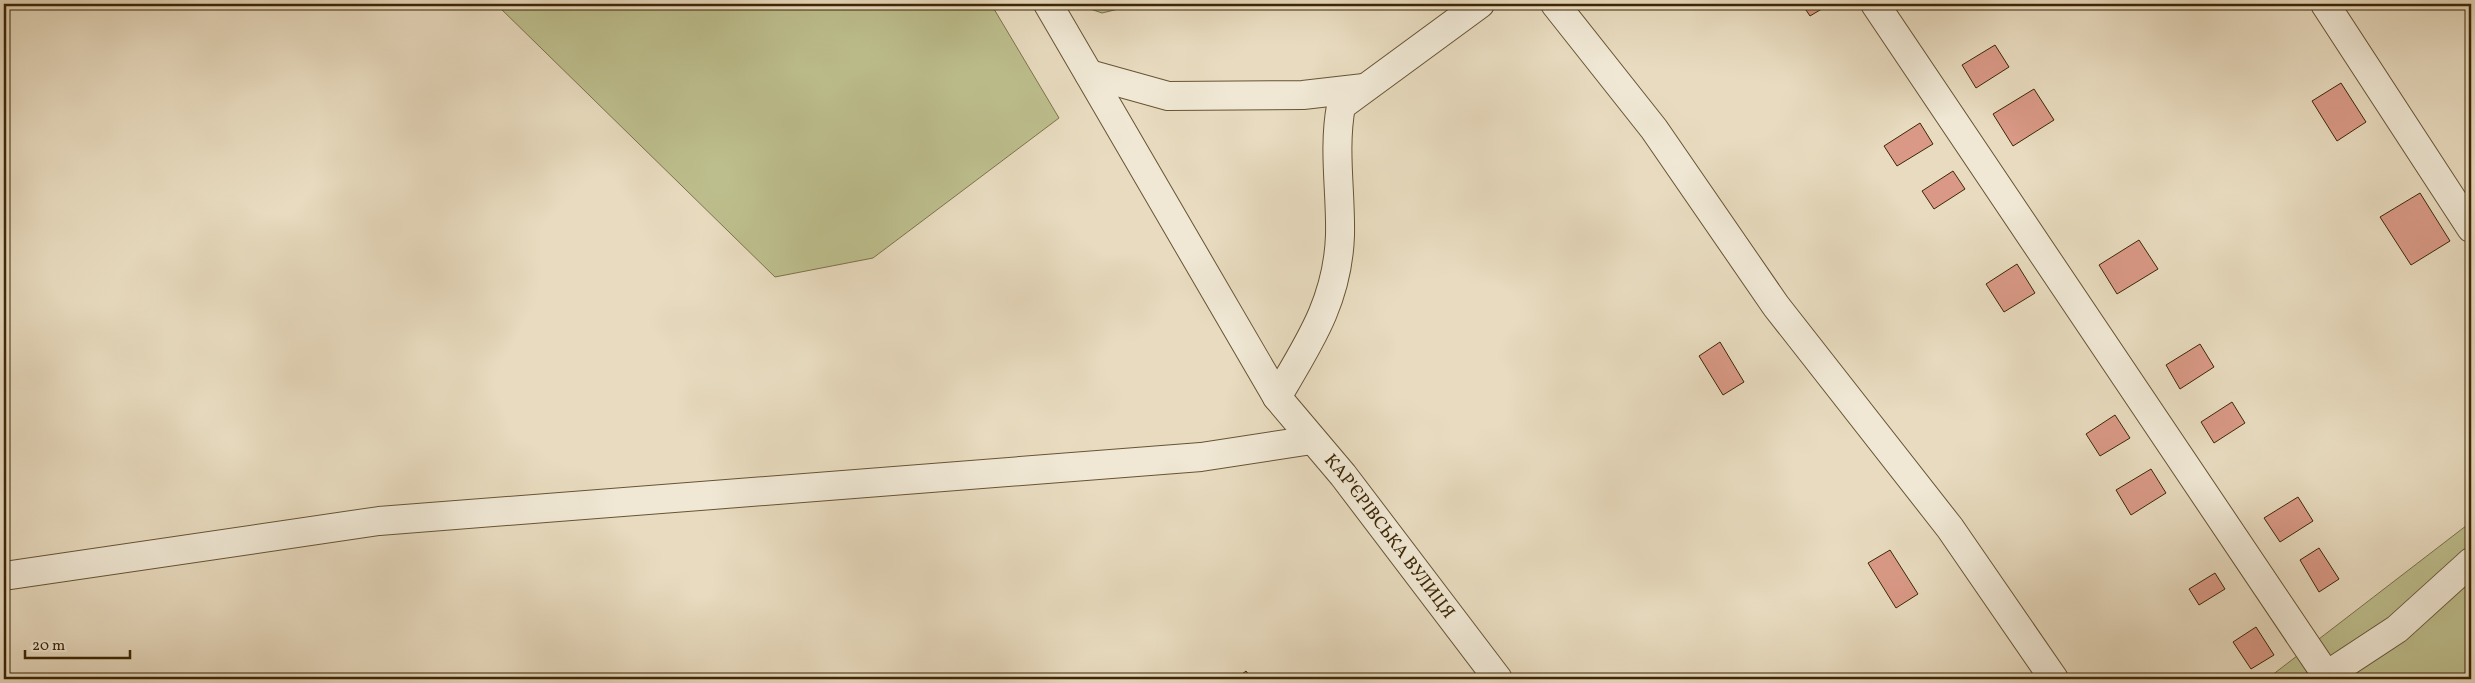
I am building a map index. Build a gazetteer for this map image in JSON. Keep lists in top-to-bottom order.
{
  "streets": {
    "street": ["КАР'ЄРІВСЬКА ВУЛИЦЯ"]
  },
  "scale_bar": "20 m"
}
